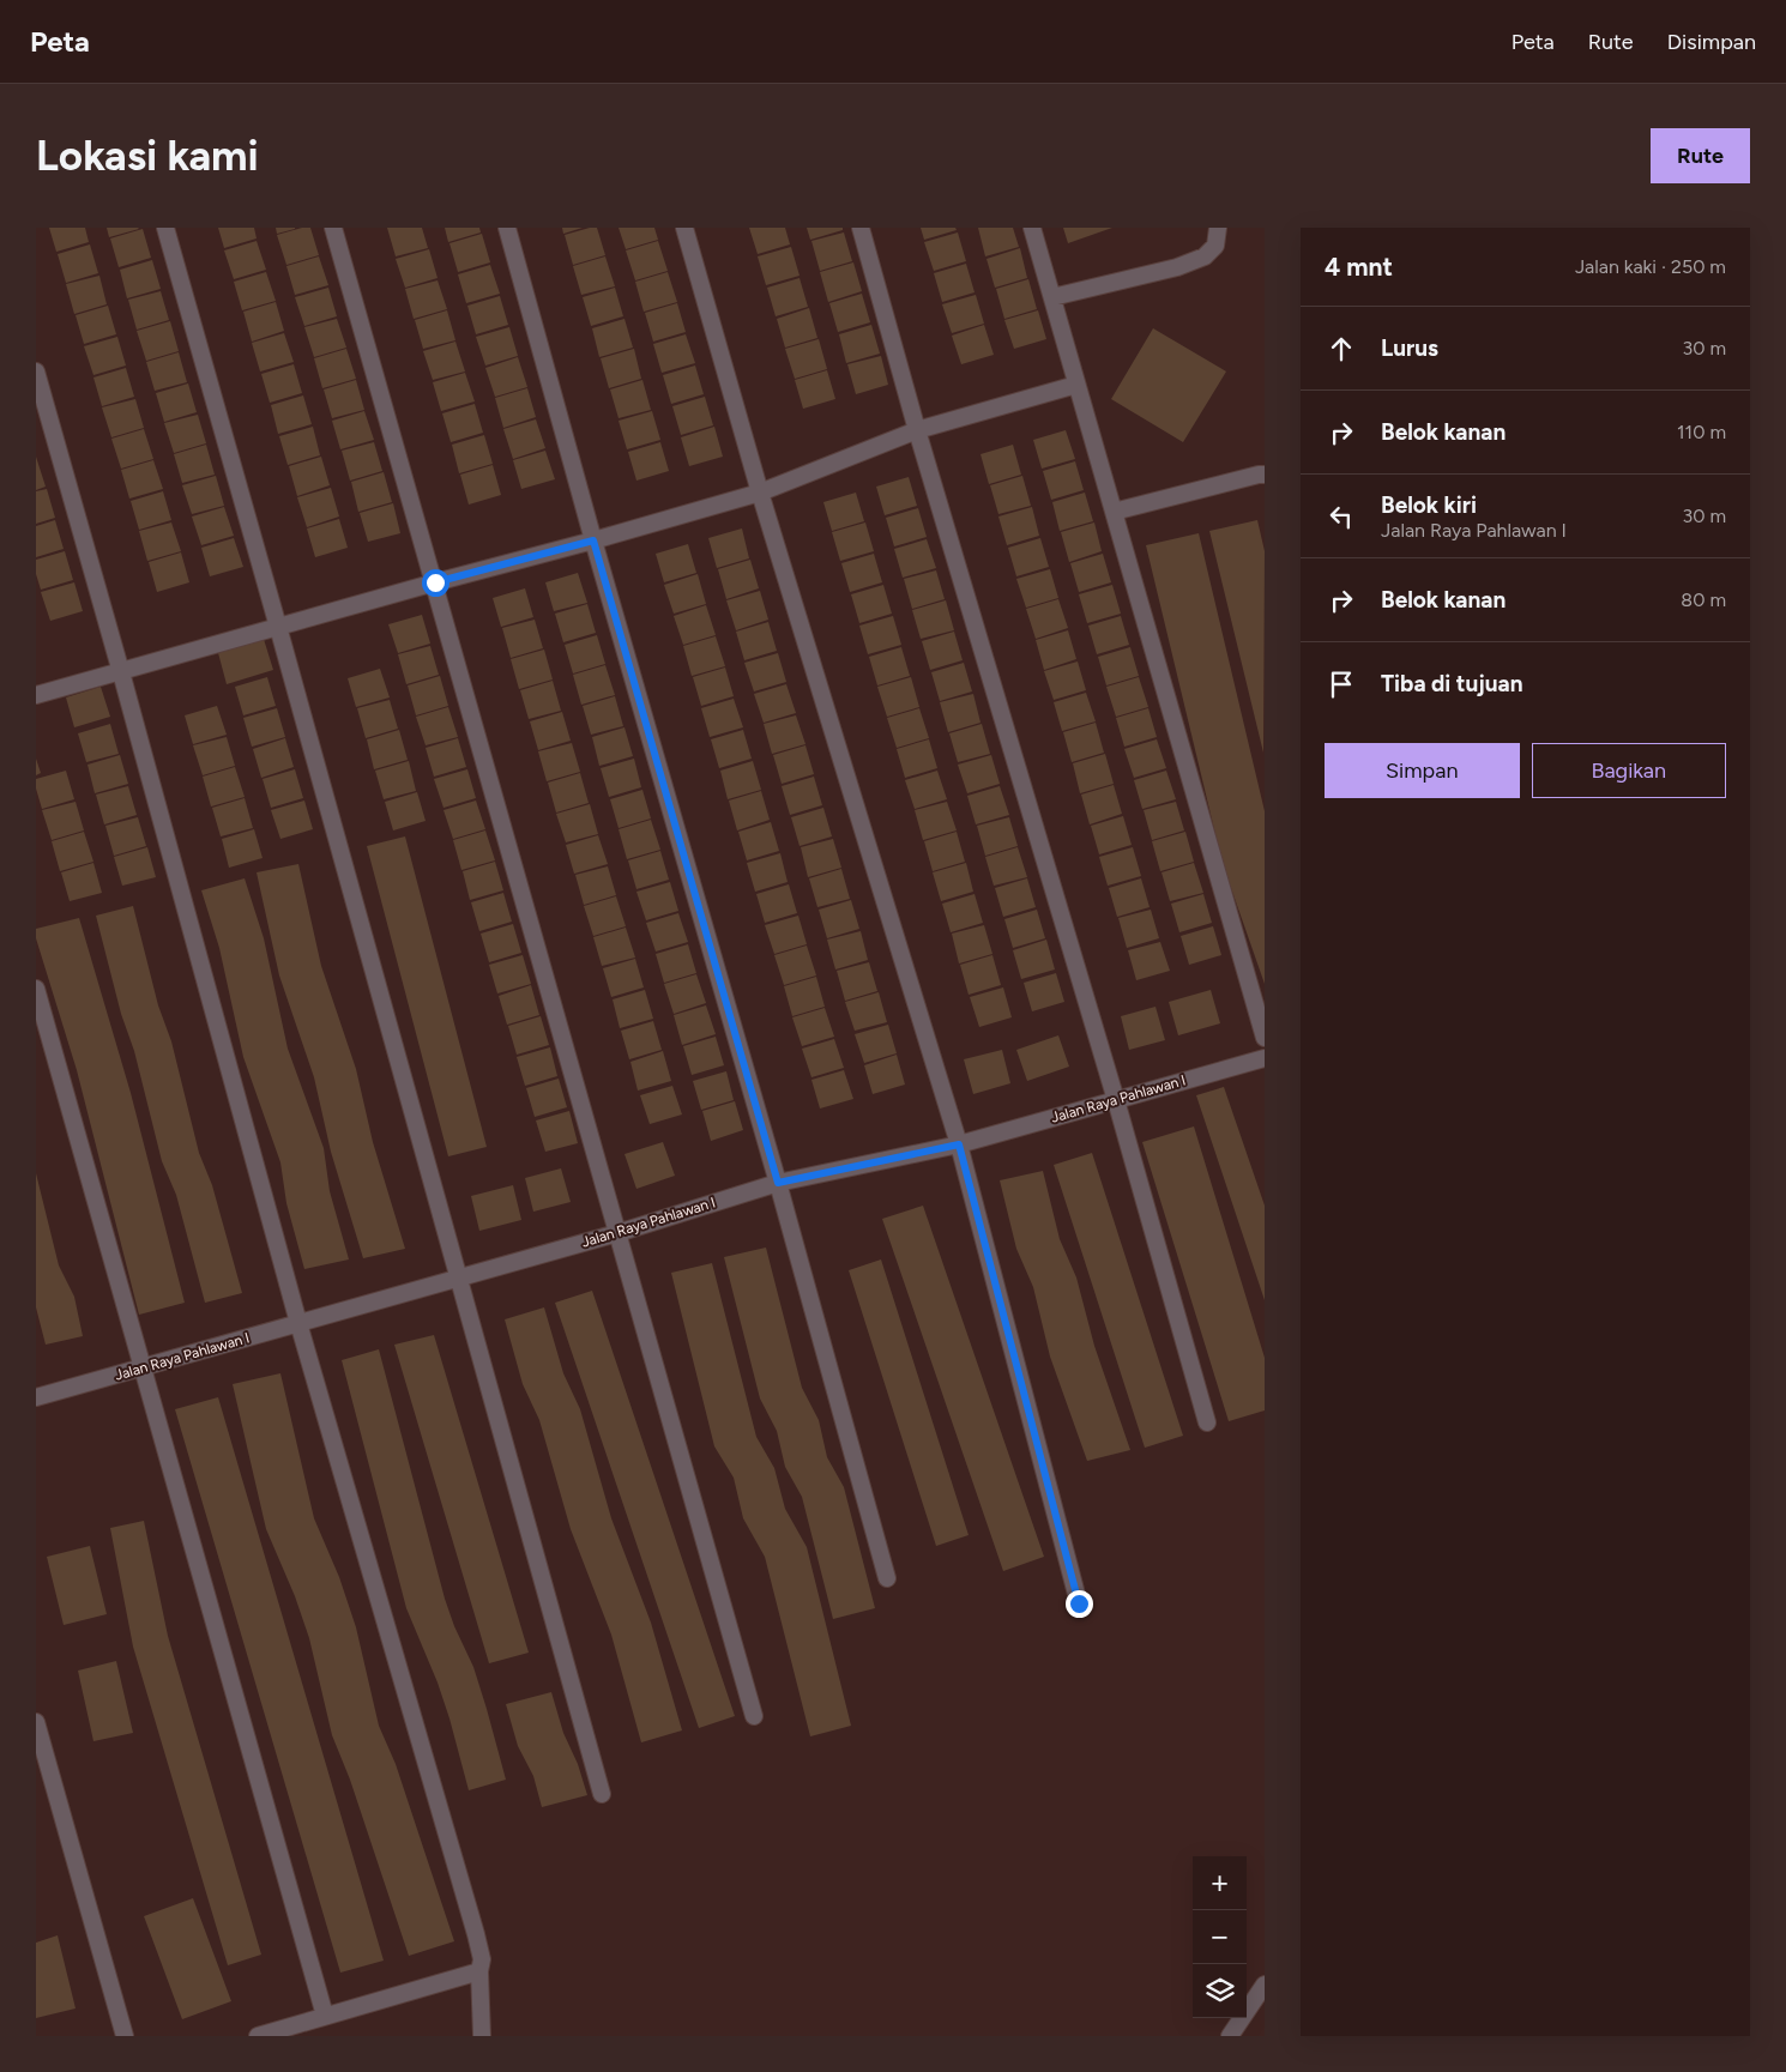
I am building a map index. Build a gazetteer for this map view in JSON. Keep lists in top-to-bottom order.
{
  "streets": {
    "street": ["Jalan Raya Pahlawan I"]
  },
  "page": {
    "header": "Peta",
    "nav": ["Peta", "Rute", "Disimpan"],
    "buttons": [
      "Rute",
      ["Simpan", "Bagikan"]
    ],
    "title": "Lokasi kami",
    "heading": ["4 mnt", "Jalan kaki · 250 m"],
    "list": [
      ["Lurus", "30 m"],
      ["Belok kanan", "110 m"],
      ["Belok kiri", "Jalan Raya Pahlawan I", "30 m"],
      ["Belok kanan", "80 m"],
      "Tiba di tujuan"
    ],
    "map_buttons": ["+", "−"]
  }
}
